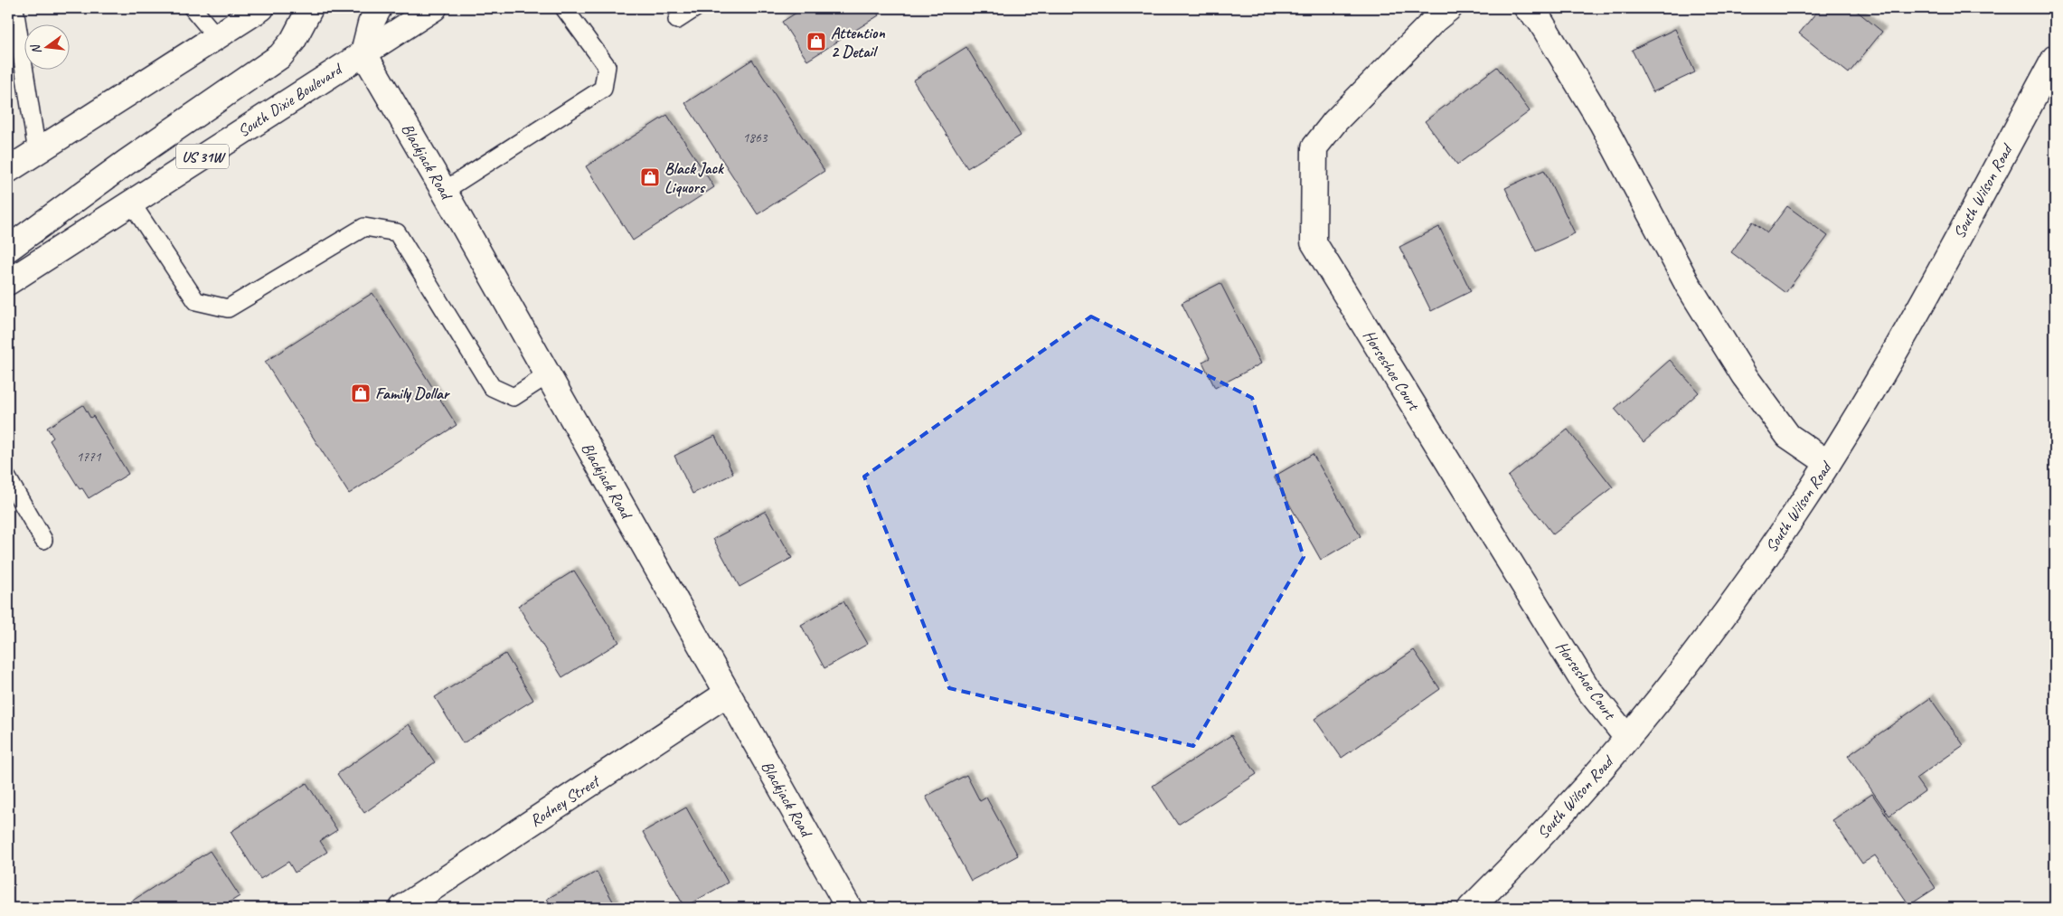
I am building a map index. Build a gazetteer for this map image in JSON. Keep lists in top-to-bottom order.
{
  "streets": {
    "main road": [
      "South Dixie Boulevard",
      "US 31W",
      "Blackjack Road",
      "South Wilson Road",
      "Horseshoe Court",
      "Rodney Street"
    ]
  },
  "crossings": [
    ["South Dixie Boulevard", "Blackjack Road"],
    ["Blackjack Road", "Rodney Street"],
    ["South Wilson Road", "Horseshoe Court"]
  ],
  "places": {
    "shop": ["Attention 2 Detail", "Black Jack Liquors", "Family Dollar"]
  },
  "house_numbers": ["1863", "1771"],
  "north": "left"
}
